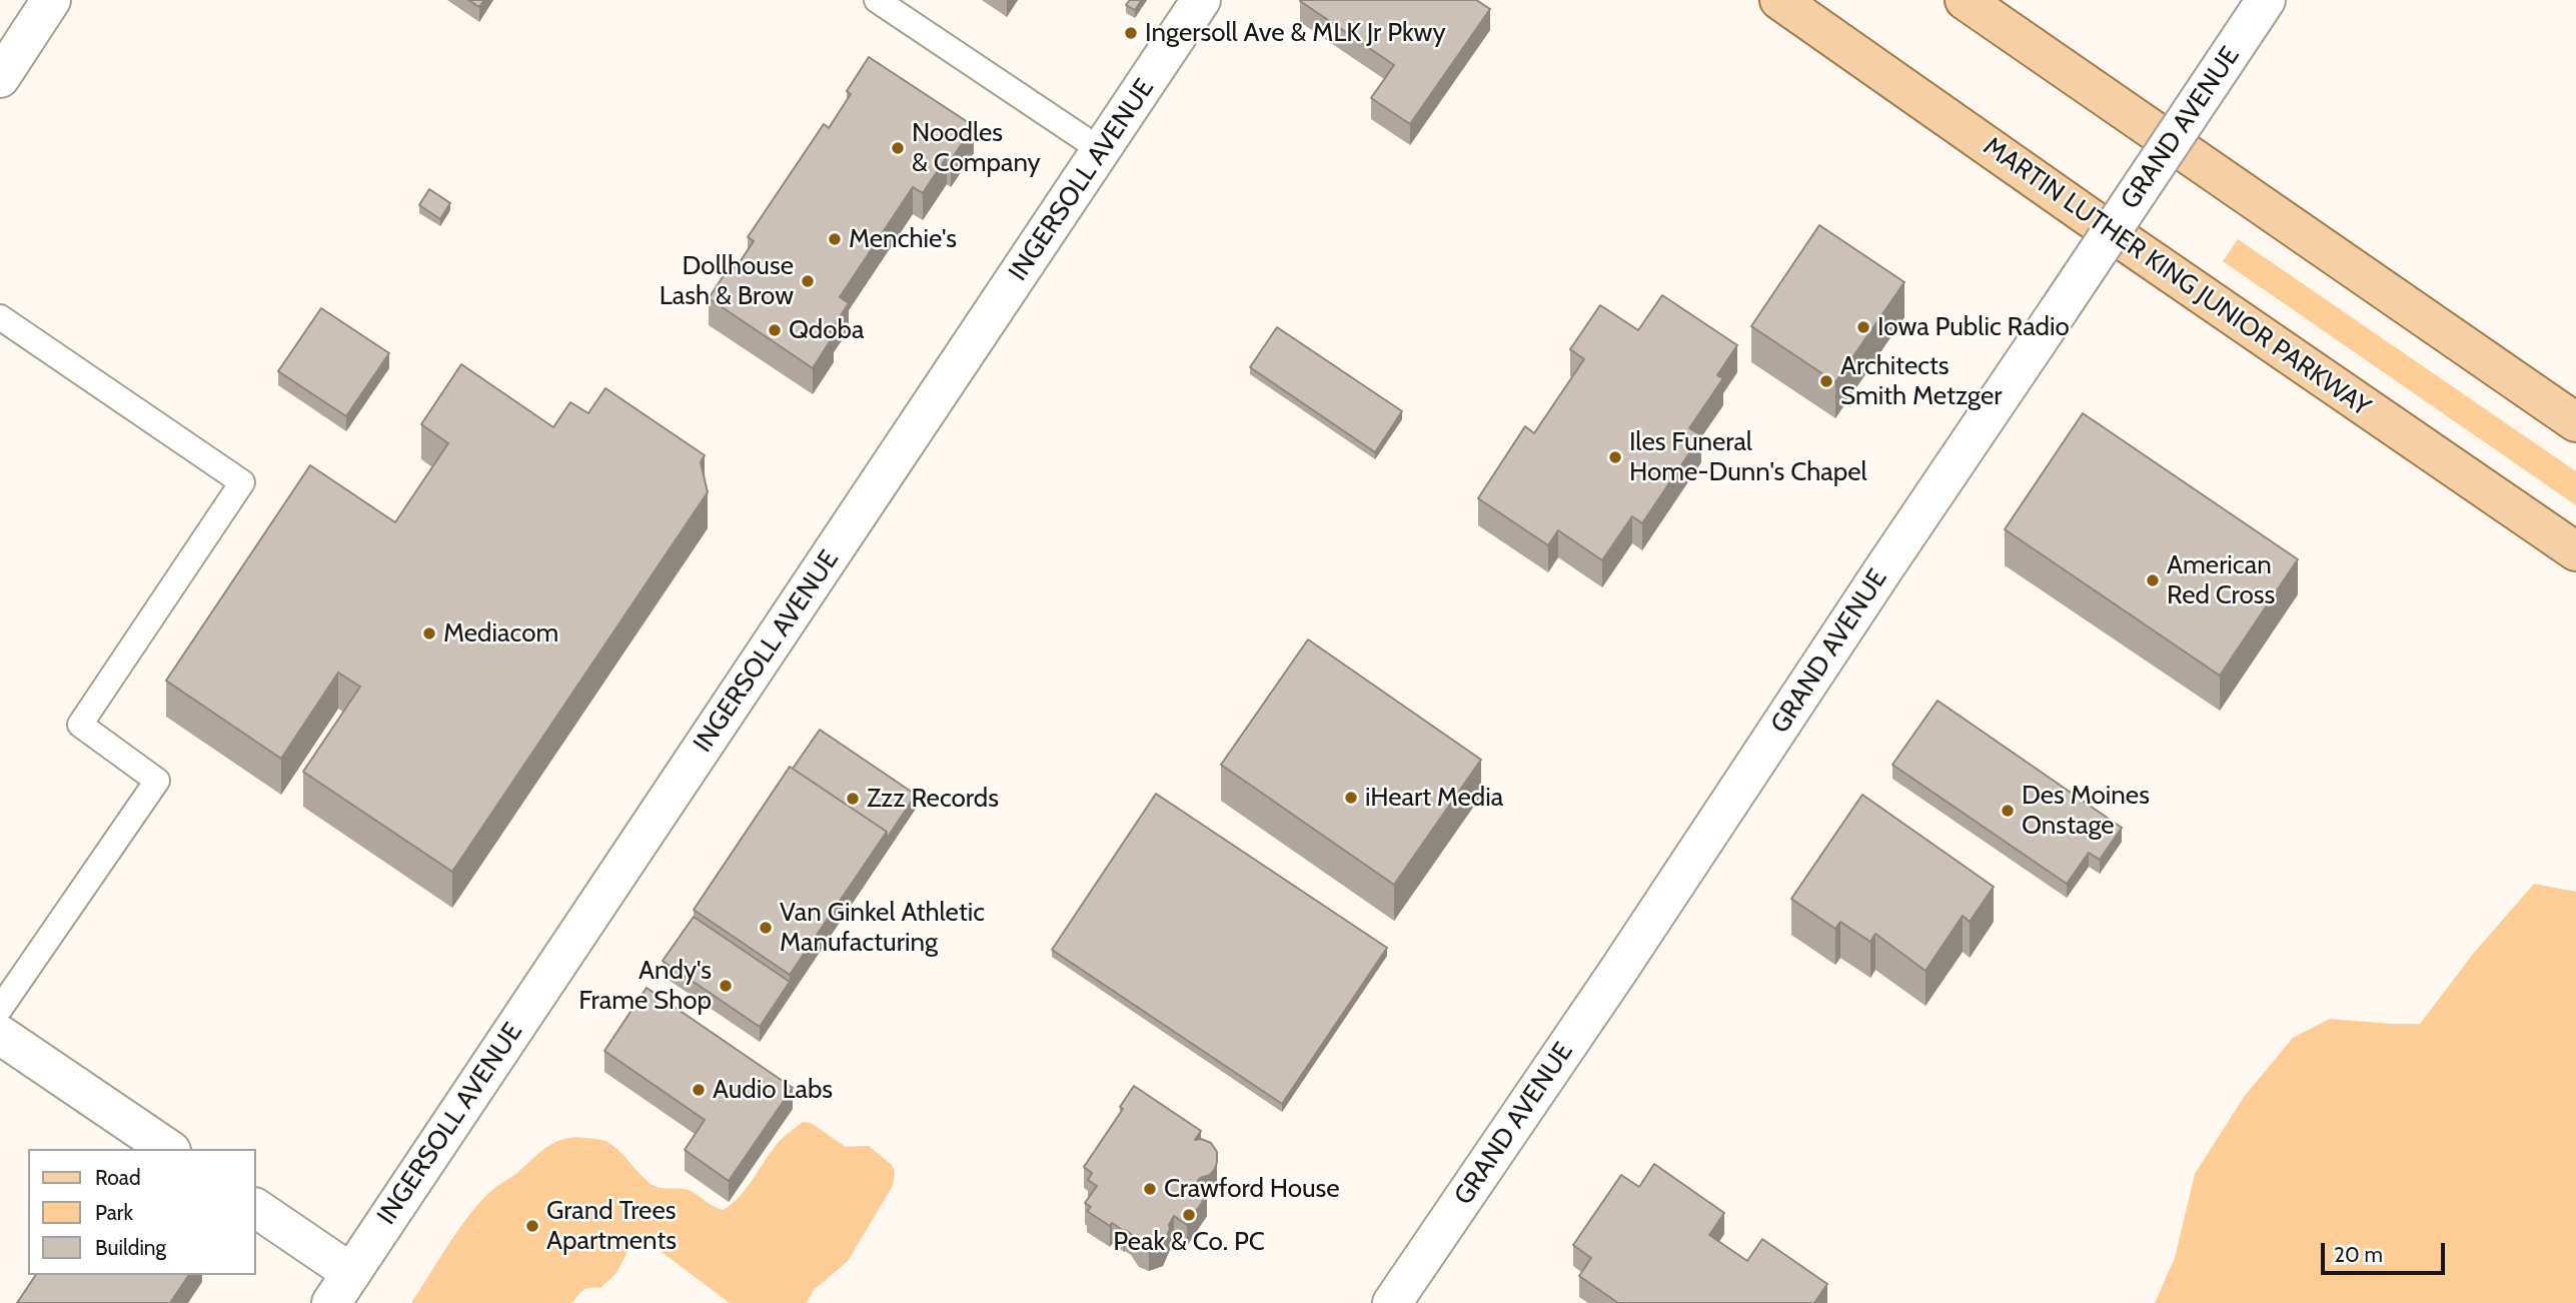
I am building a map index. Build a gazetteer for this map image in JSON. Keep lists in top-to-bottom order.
{
  "streets": {
    "main road": ["GRAND AVENUE", "INGERSOLL AVENUE", "MARTIN LUTHER KING JUNIOR PARKWAY"]
  },
  "places": [
    "Ingersoll Ave & MLK Jr Pkwy",
    "Noodles & Company",
    "Menchie's",
    "Dollhouse Lash & Brow",
    "Iowa Public Radio",
    "Qdoba",
    "Architects Smith Metzger",
    "Iles Funeral Home-Dunn's Chapel",
    "American Red Cross",
    "Mediacom",
    "iHeart Media",
    "Zzz Records",
    "Des Moines Onstage",
    "Van Ginkel Athletic Manufacturing",
    "Andy's Frame Shop",
    "Audio Labs",
    "Crawford House",
    "Peak & Co. PC",
    "Grand Trees Apartments"
  ],
  "legend": ["Road", "Park", "Building"],
  "scale_bar": "20 m"
}
